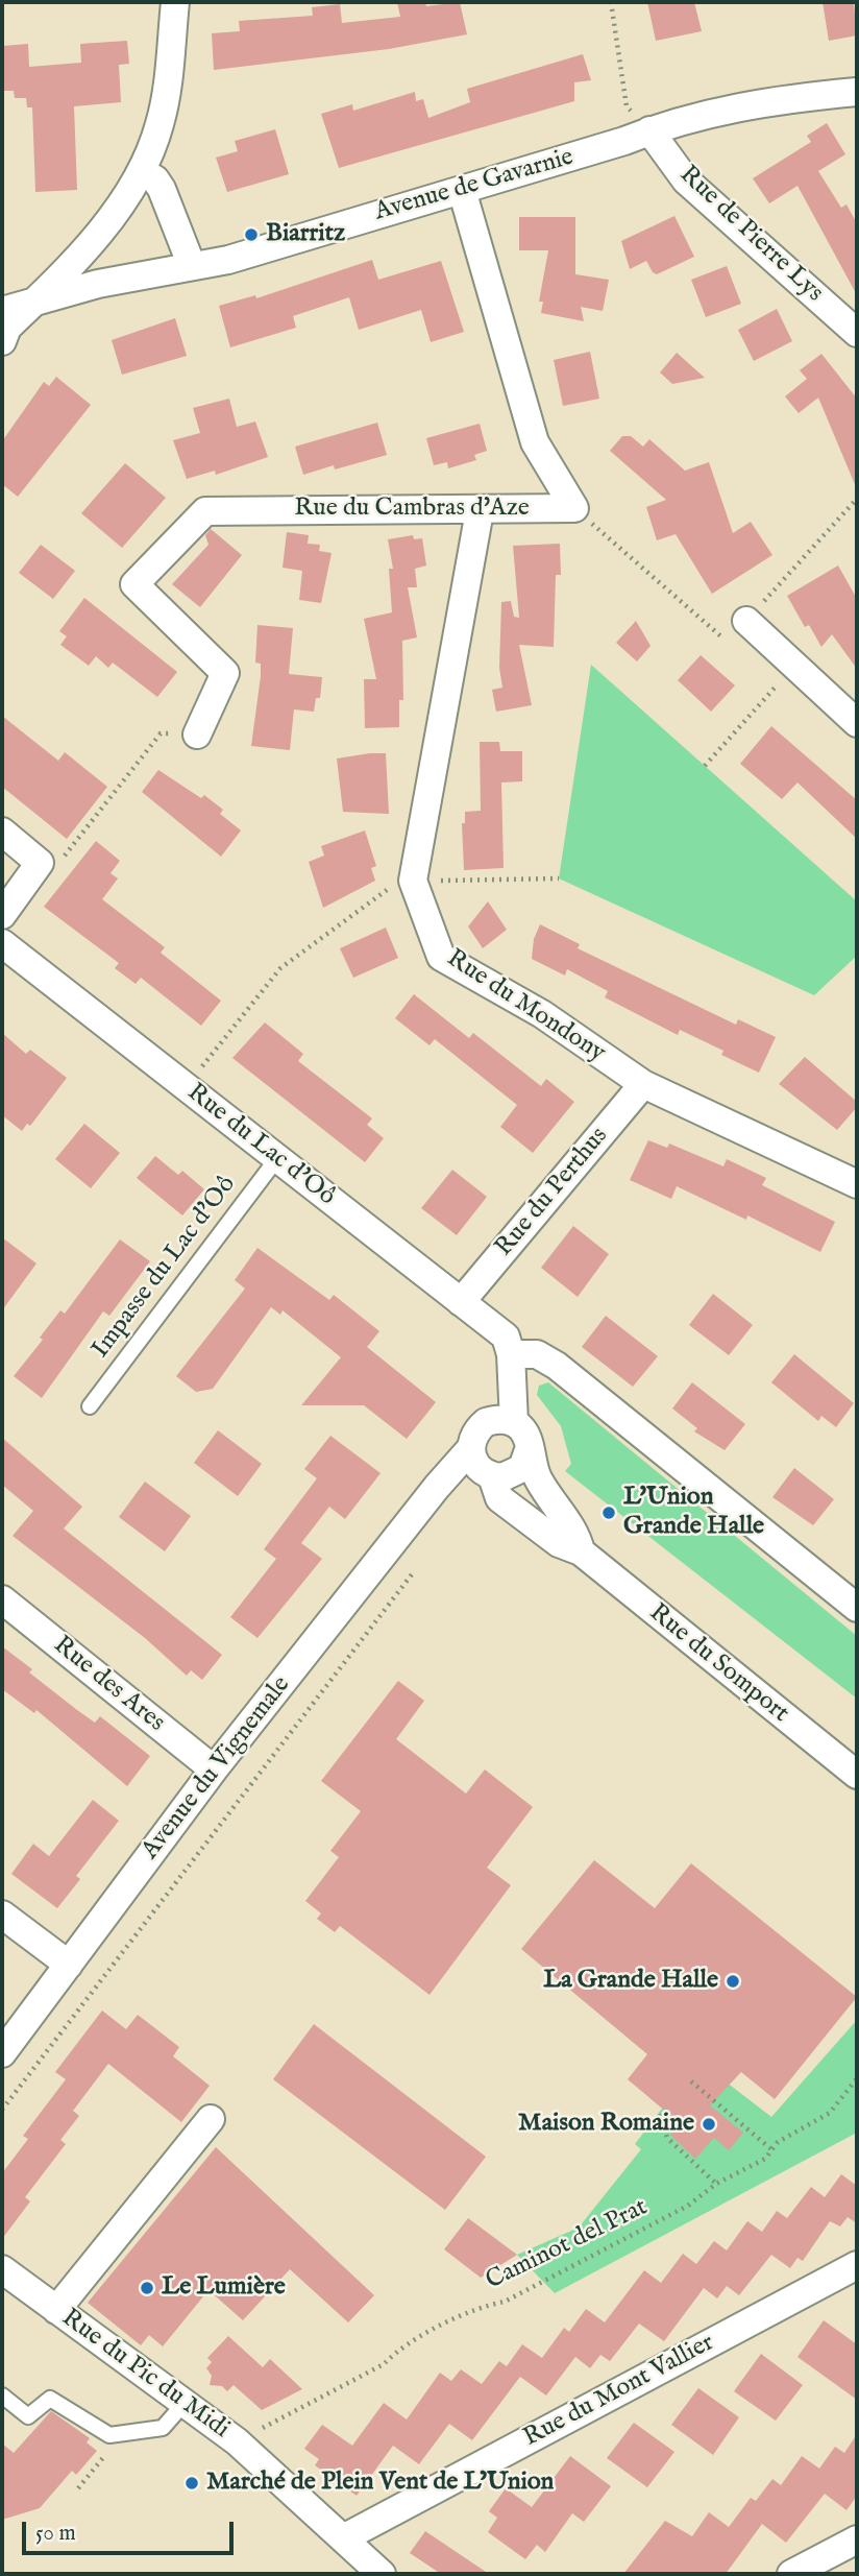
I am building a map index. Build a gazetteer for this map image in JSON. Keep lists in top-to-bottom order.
{
  "streets": {
    "street": [
      "Avenue de Gavarnie",
      "Rue de Pierre Lys",
      "Rue du Cambras d'Aze",
      "Rue du Mondony",
      "Rue du Lac d'Oô",
      "Rue du Perthus",
      "Rue du Somport",
      "Rue des Ares",
      "Avenue du Vignemale",
      "Rue du Pic du Midi",
      "Rue du Mont Vallier"
    ],
    "lane": ["Impasse du Lac d'Oô"],
    "path": ["Caminot del Prat"]
  },
  "crossings": [
    ["Avenue de Gavarnie", "Rue de Pierre Lys"],
    ["Avenue de Gavarnie", "Rue du Cambras d'Aze"],
    ["Rue du Mondony", "Rue du Perthus"],
    ["Rue du Lac d'Oô", "Rue du Perthus"],
    ["Rue du Lac d'Oô", "Impasse du Lac d'Oô"],
    ["Rue du Lac d'Oô", "Rue du Somport"],
    ["Rue du Lac d'Oô", "Avenue du Vignemale"],
    ["Rue du Somport", "Avenue du Vignemale"],
    ["Rue des Ares", "Avenue du Vignemale"],
    ["Caminot del Prat", "Rue du Pic du Midi"],
    ["Rue du Pic du Midi", "Rue du Mont Vallier"]
  ],
  "places": [
    "Biarritz",
    "L'Union Grande Halle",
    "La Grande Halle",
    "Maison Romaine",
    "Le Lumière",
    "Marché de Plein Vent de L’Union"
  ],
  "scale_bar": "50 m"
}
